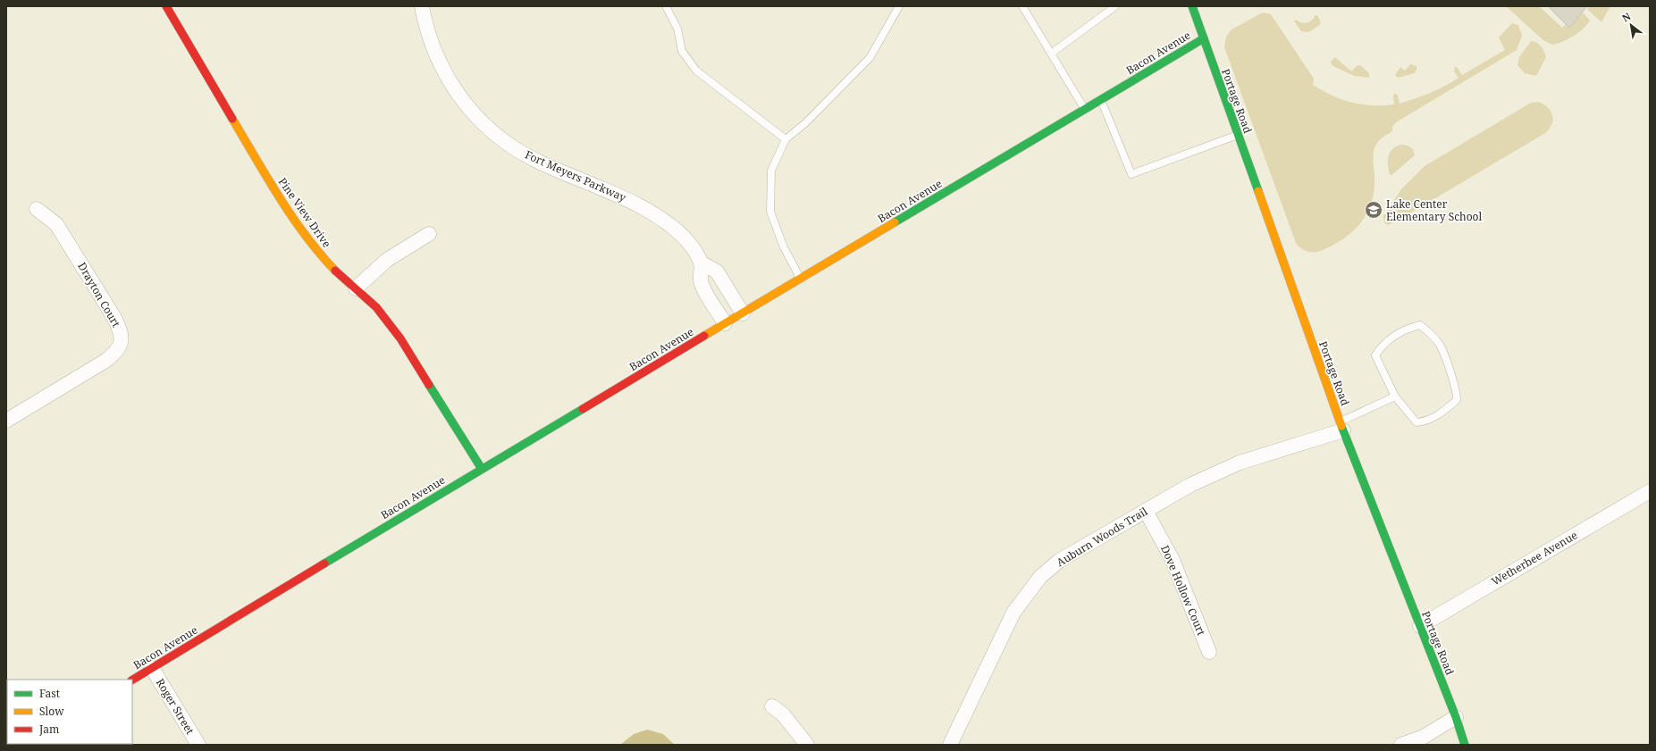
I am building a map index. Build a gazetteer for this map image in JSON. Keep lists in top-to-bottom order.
{
  "streets": {
    "street": [
      "Bacon Avenue",
      "Portage Road",
      "Fort Meyers Parkway",
      "Pine View Drive",
      "Drayton Court",
      "Auburn Woods Trail",
      "Wetherbee Avenue",
      "Dove Hollow Court",
      "Roger Street"
    ]
  },
  "crossings": [
    ["Bacon Avenue", "Portage Road"],
    ["Bacon Avenue", "Fort Meyers Parkway"],
    ["Bacon Avenue", "Pine View Drive"],
    ["Bacon Avenue", "Roger Street"],
    ["Portage Road", "Auburn Woods Trail"],
    ["Portage Road", "Wetherbee Avenue"],
    ["Auburn Woods Trail", "Dove Hollow Court"]
  ],
  "places": {
    "school or university": ["Lake Center Elementary School"]
  },
  "legend": ["Fast", "Slow", "Jam"],
  "north": "top left"
}
